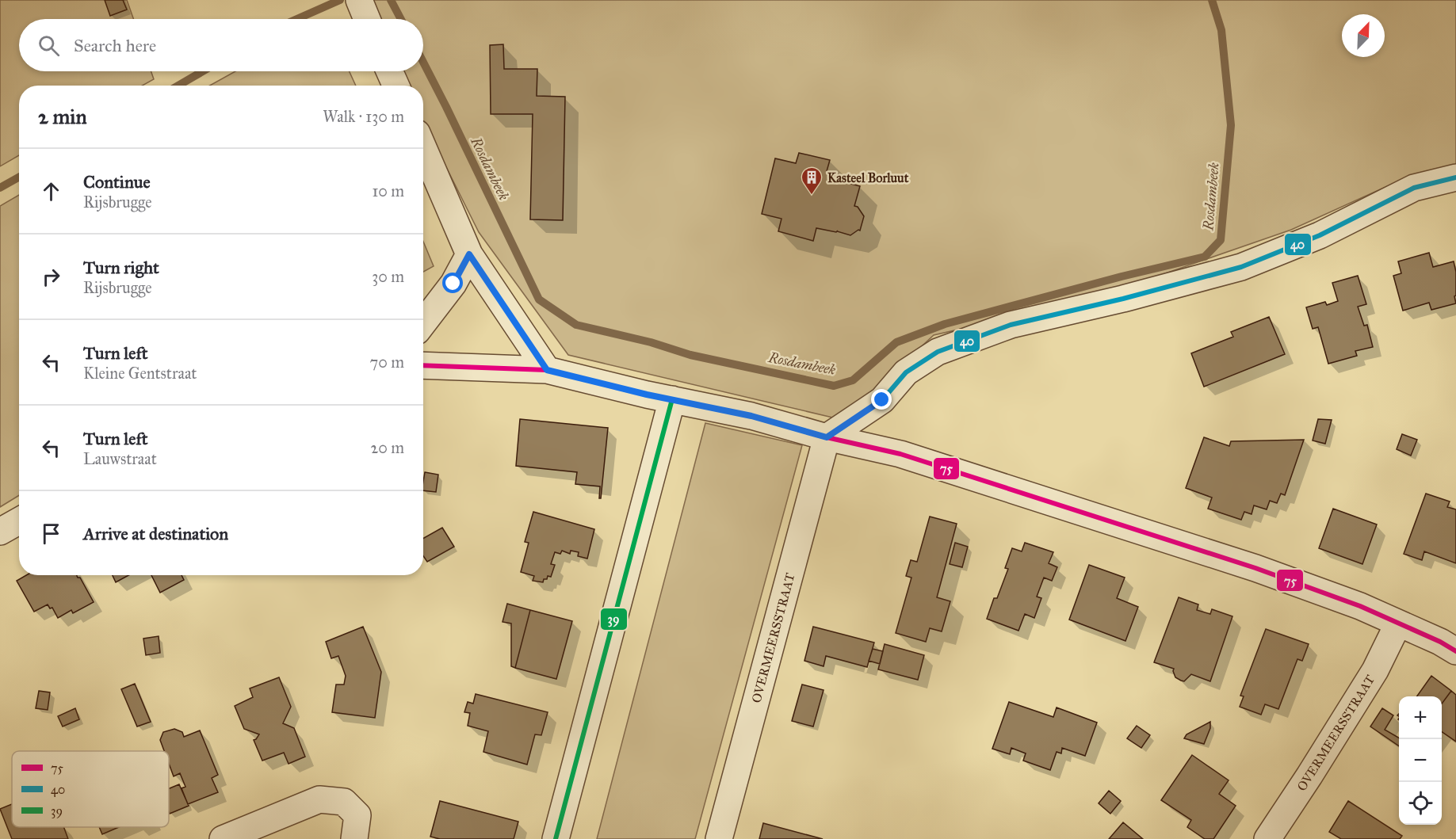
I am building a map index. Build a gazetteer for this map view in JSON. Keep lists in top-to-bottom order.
{
  "streets": {
    "street": ["OVERMEERSSTRAAT"]
  },
  "water": ["Rosdambeek"],
  "places": {
    "building": ["Kasteel Borluut"]
  },
  "lines": ["transit line 40", "transit line 75", "transit line 39"],
  "legend": ["75", "40", "39"],
  "north": "top right",
  "page": {
    "search": "Search here",
    "heading": ["2 min", "Walk · 130 m"],
    "list": [
      ["Continue", "Rijsbrugge", "10 m"],
      ["Turn right", "Rijsbrugge", "30 m"],
      ["Turn left", "Kleine Gentstraat", "70 m"],
      ["Turn left", "Lauwstraat", "20 m"],
      "Arrive at destination"
    ],
    "map_buttons": ["+", "−"]
  }
}
